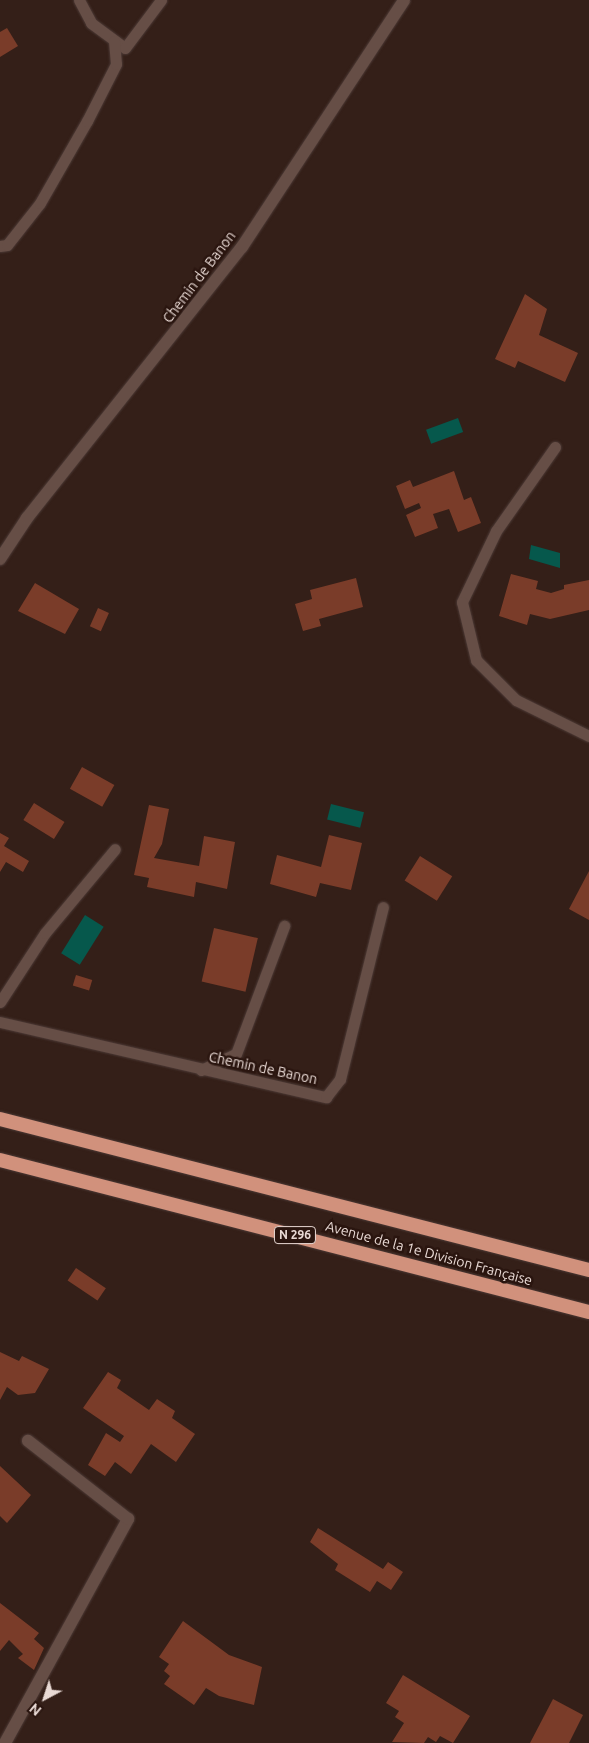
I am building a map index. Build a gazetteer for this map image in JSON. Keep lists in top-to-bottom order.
{
  "streets": {
    "highway": ["N 296", "Avenue de la 1e Division Française"],
    "street": ["Chemin de Banon"]
  },
  "north": "bottom left"
}
